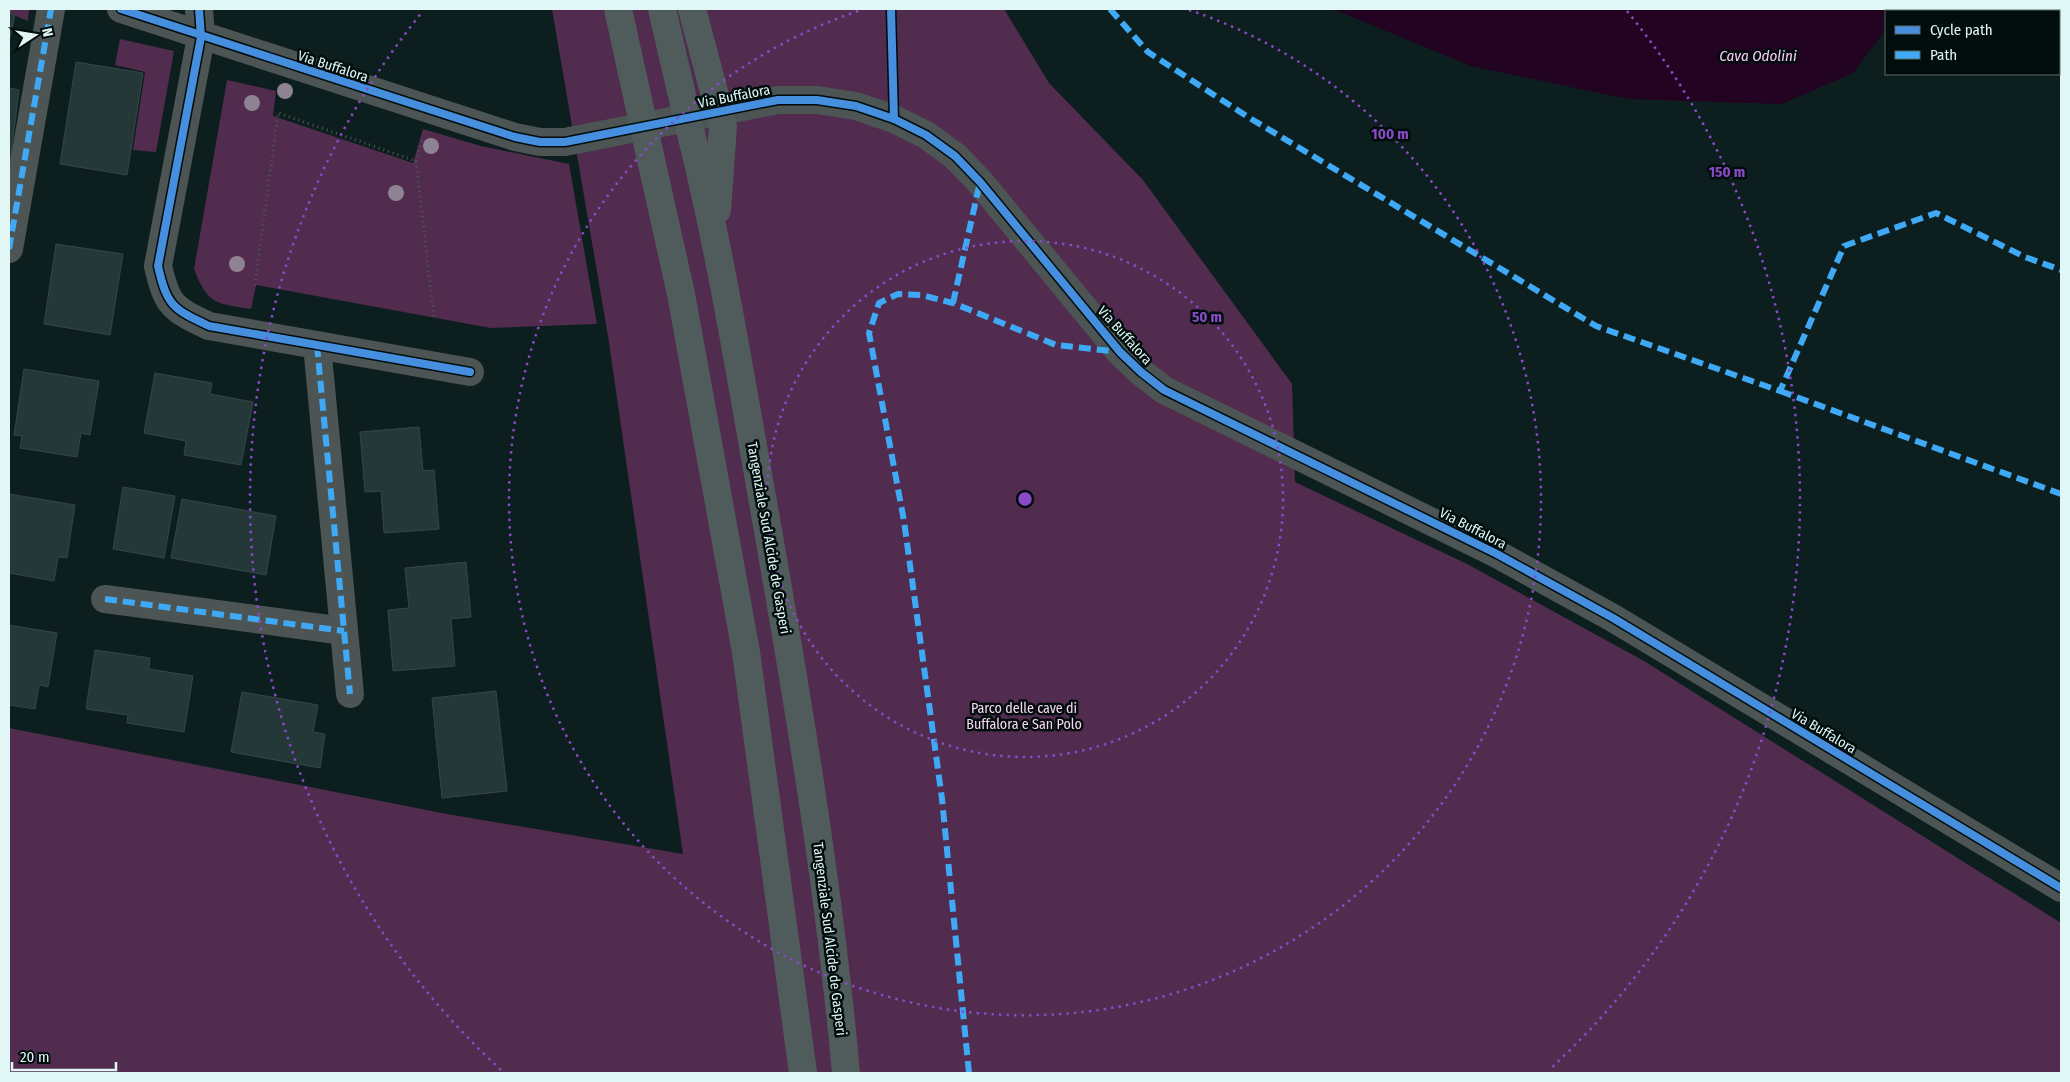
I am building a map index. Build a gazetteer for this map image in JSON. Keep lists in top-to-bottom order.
{
  "streets": {
    "highway": ["Tangenziale Sud Alcide de Gasperi"],
    "street": ["Via Buffalora"]
  },
  "water": ["Cava Odolini"],
  "parks": ["Parco delle cave di Buffalora e San Polo"],
  "legend": ["Cycle path", "Path"],
  "scale_bar": "20 m",
  "north": "right",
  "rings": ["100 m", "150 m", "50 m"]
}
